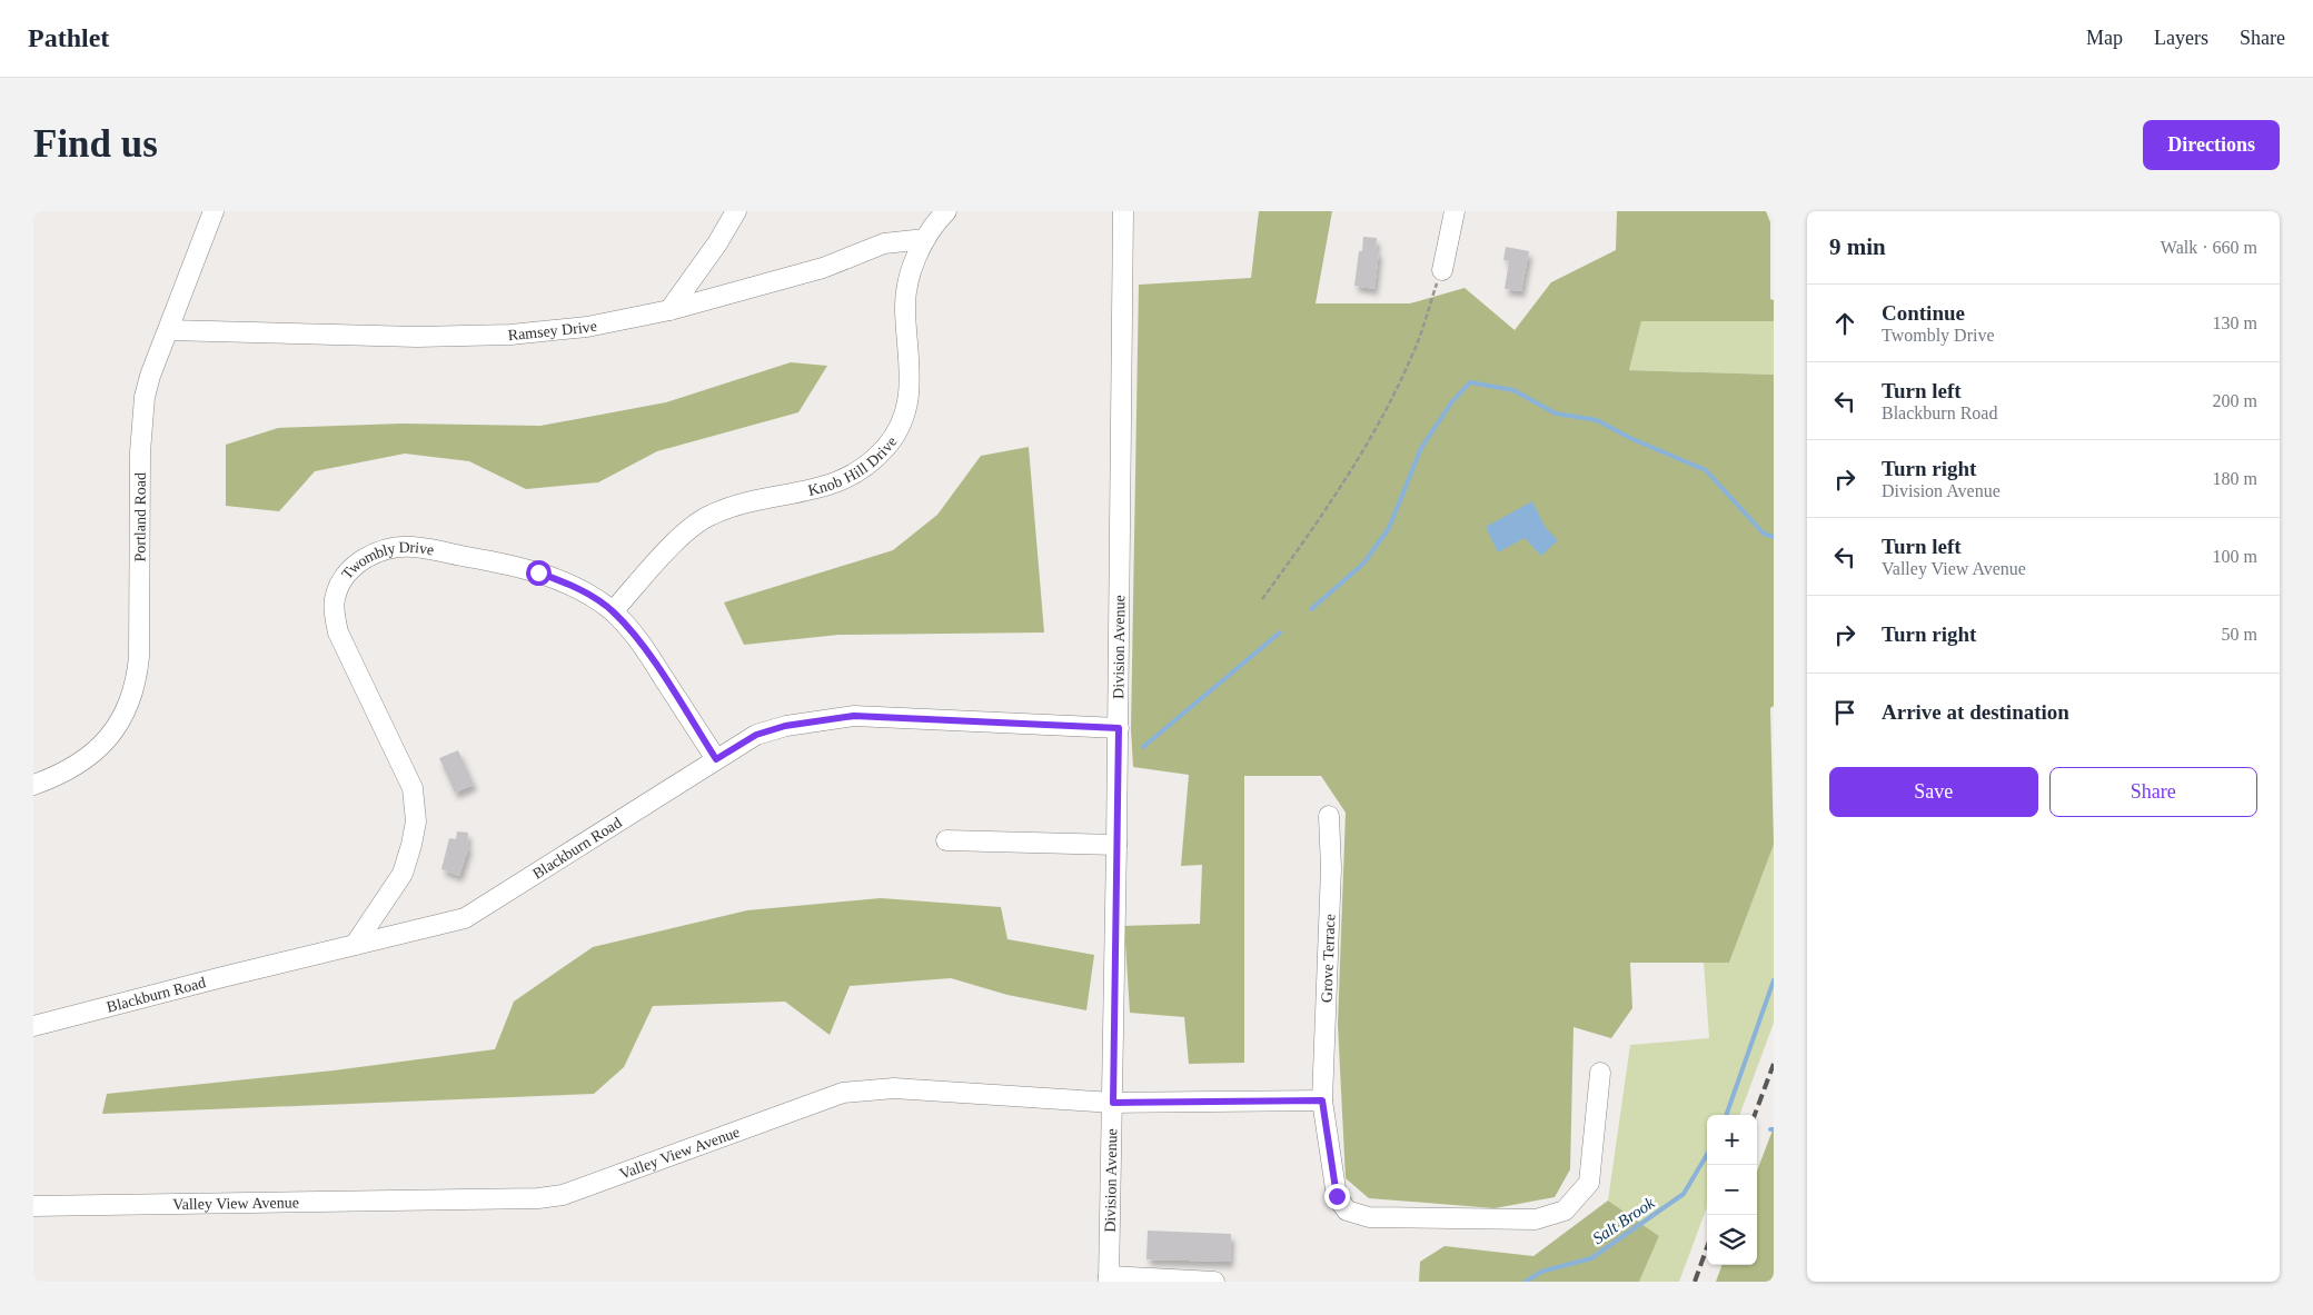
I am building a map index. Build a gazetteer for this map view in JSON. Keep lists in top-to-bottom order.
{
  "streets": {
    "street": [
      "Ramsey Drive",
      "Knob Hill Drive",
      "Portland Road",
      "Twombly Drive",
      "Division Avenue",
      "Blackburn Road",
      "Grove Terrace",
      "Valley View Avenue"
    ]
  },
  "crossings": [
    ["Ramsey Drive", "Knob Hill Drive"],
    ["Ramsey Drive", "Portland Road"],
    ["Knob Hill Drive", "Twombly Drive"],
    ["Twombly Drive", "Blackburn Road"],
    ["Division Avenue", "Blackburn Road"],
    ["Division Avenue", "Valley View Avenue"],
    ["Grove Terrace", "Valley View Avenue"]
  ],
  "water": ["Salt Brook"],
  "page": {
    "header": "Pathlet",
    "nav": ["Map", "Layers", "Share"],
    "buttons": [
      "Directions",
      ["Save", "Share"]
    ],
    "title": "Find us",
    "heading": ["9 min", "Walk · 660 m"],
    "list": [
      ["Continue", "Twombly Drive", "130 m"],
      ["Turn left", "Blackburn Road", "200 m"],
      ["Turn right", "Division Avenue", "180 m"],
      ["Turn left", "Valley View Avenue", "100 m"],
      ["Turn right", "50 m"],
      "Arrive at destination"
    ],
    "map_buttons": ["+", "−"]
  }
}
